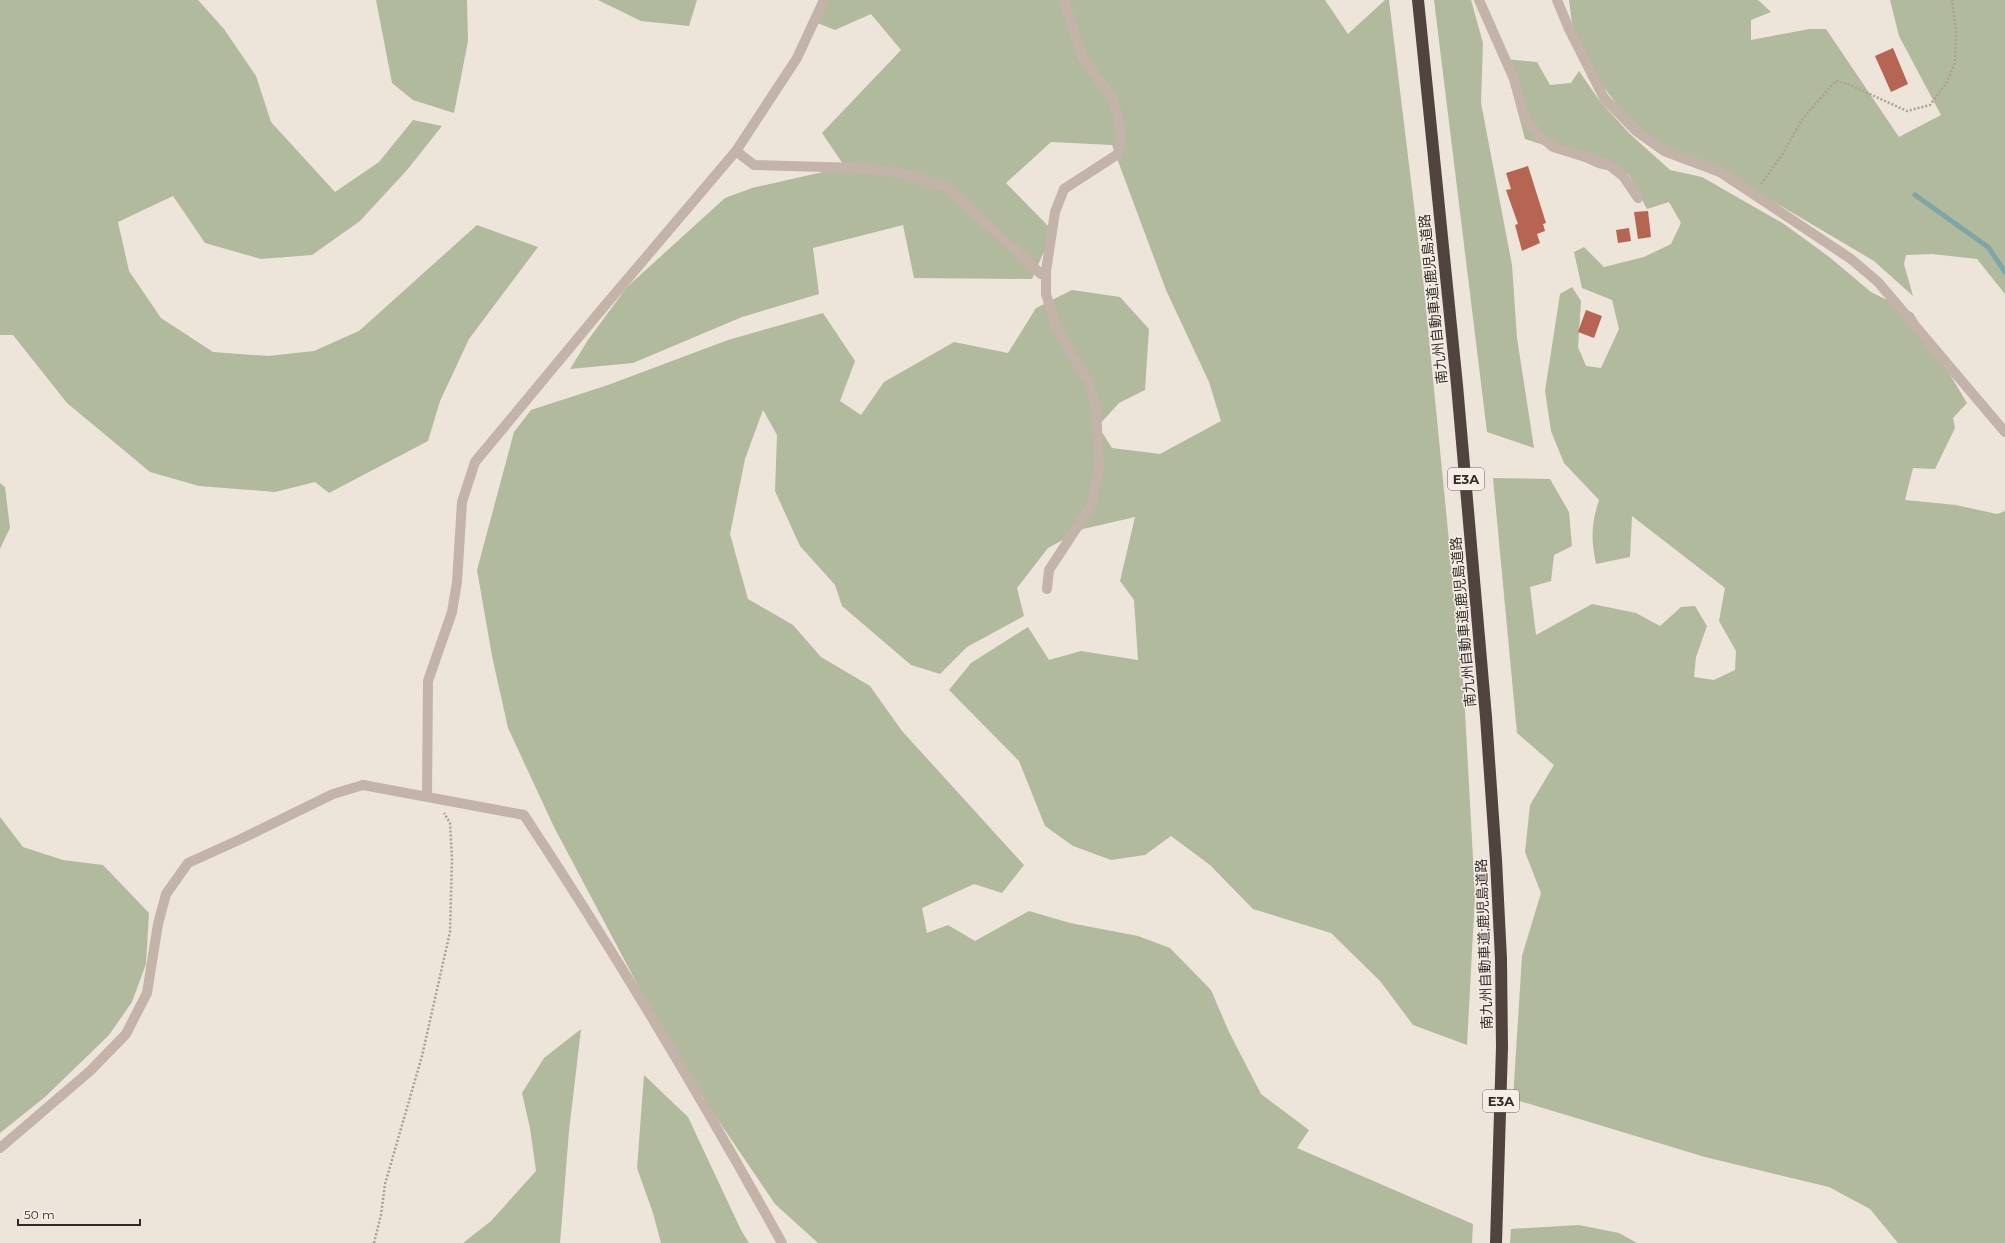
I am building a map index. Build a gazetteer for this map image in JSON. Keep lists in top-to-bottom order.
{
  "streets": {
    "highway": ["南九州自動車道;鹿児島道路", "E3A"]
  },
  "scale_bar": "50 m"
}
